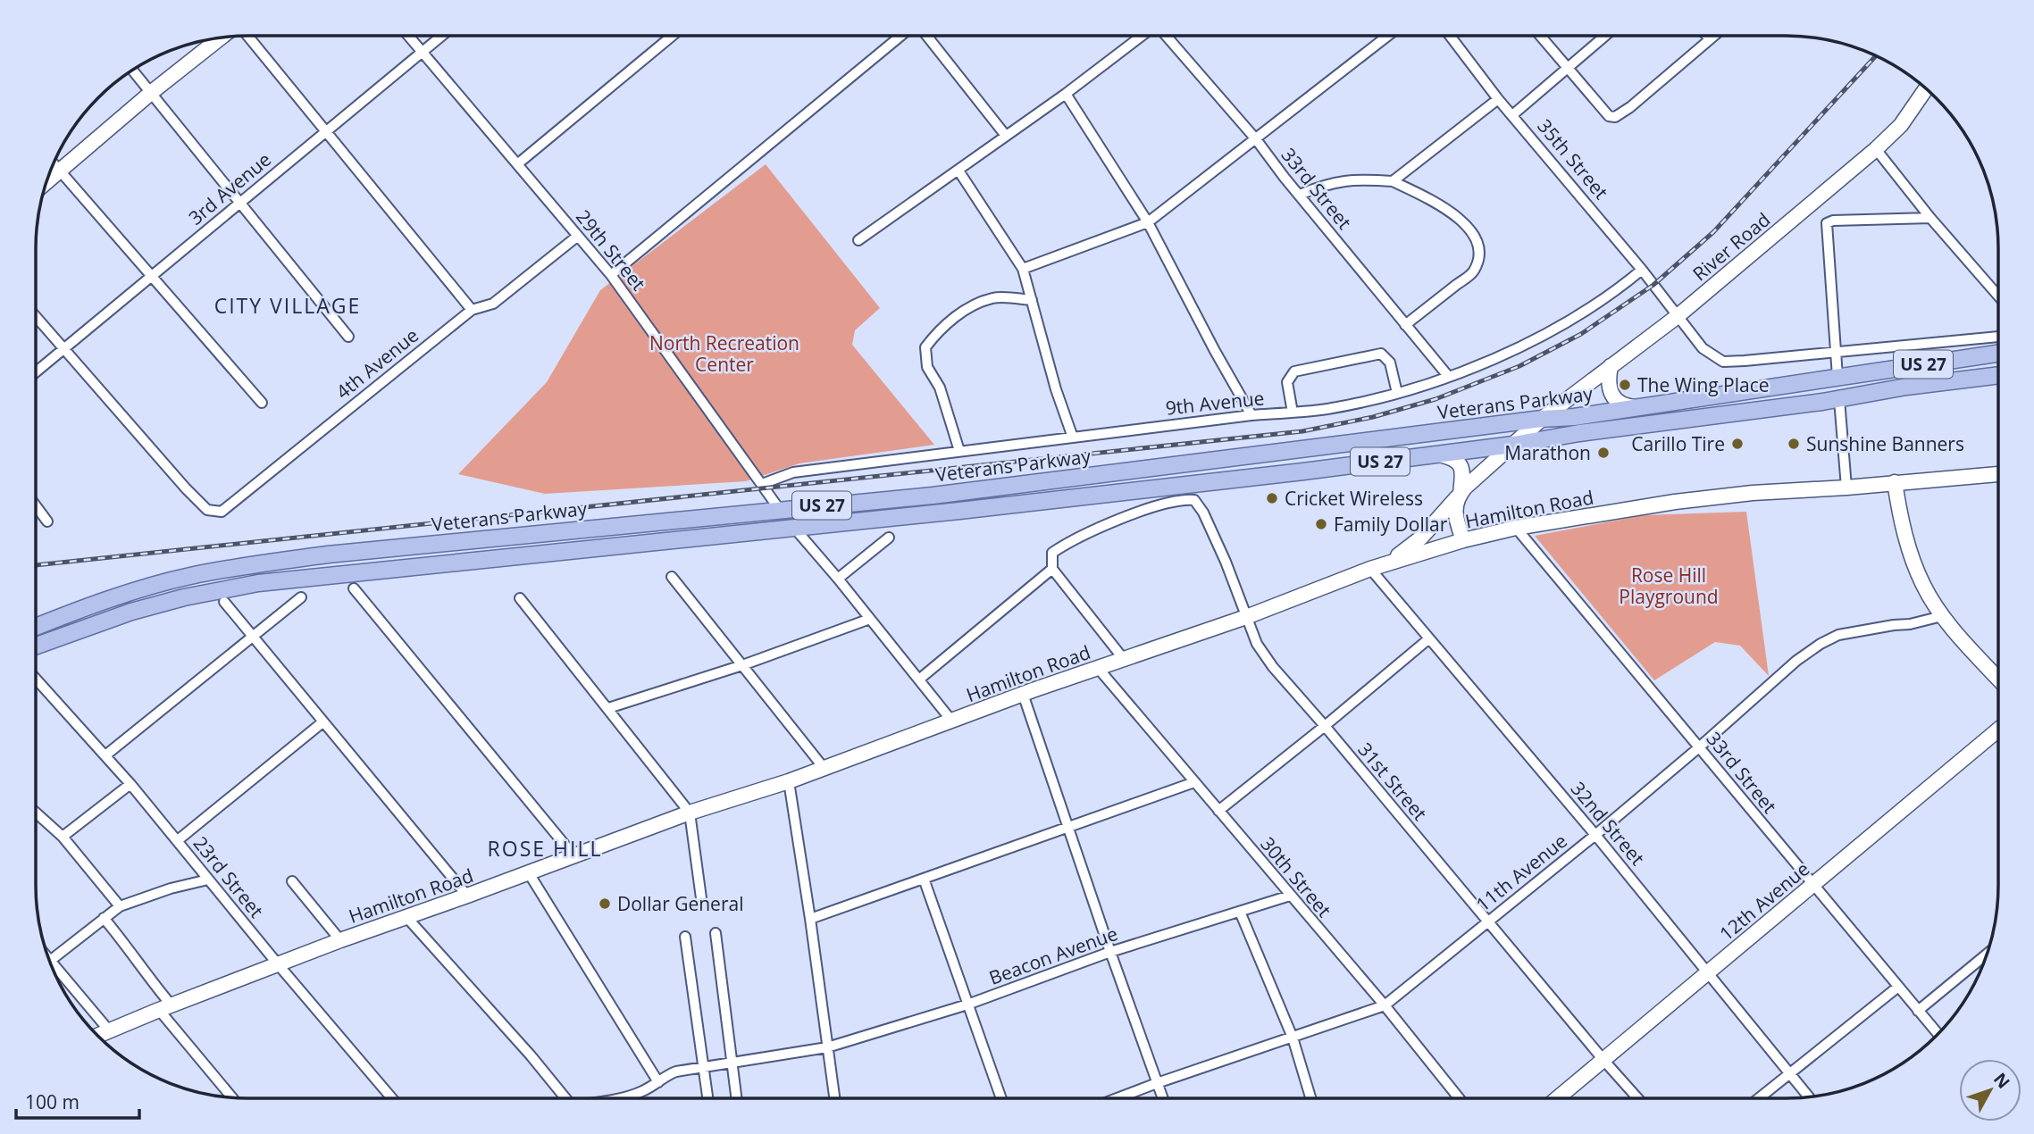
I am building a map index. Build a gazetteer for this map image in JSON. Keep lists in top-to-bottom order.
{
  "streets": {
    "main road": ["US 27", "Veterans Parkway"],
    "street": [
      "35th Street",
      "3rd Avenue",
      "33rd Street",
      "River Road",
      "29th Street",
      "4th Avenue",
      "9th Avenue",
      "Hamilton Road",
      "31st Street",
      "32nd Street",
      "11th Avenue",
      "23rd Street",
      "30th Street",
      "12th Avenue",
      "Beacon Avenue"
    ]
  },
  "crossings": [
    ["35th Street", "River Road"],
    ["35th Street", "9th Avenue"],
    ["3rd Avenue", "29th Street"],
    ["3rd Avenue", "4th Avenue"],
    ["33rd Street", "9th Avenue"],
    ["33rd Street", "Hamilton Road"],
    ["33rd Street", "11th Avenue"],
    ["33rd Street", "12th Avenue"],
    ["River Road", "Veterans Parkway"],
    ["River Road", "Hamilton Road"],
    ["29th Street", "4th Avenue"],
    ["29th Street", "9th Avenue"],
    ["29th Street", "Veterans Parkway"],
    ["Hamilton Road", "31st Street"],
    ["Hamilton Road", "32nd Street"],
    ["Hamilton Road", "23rd Street"],
    ["Hamilton Road", "30th Street"],
    ["31st Street", "11th Avenue"],
    ["31st Street", "12th Avenue"],
    ["32nd Street", "11th Avenue"],
    ["32nd Street", "12th Avenue"],
    ["11th Avenue", "30th Street"],
    ["30th Street", "Beacon Avenue"]
  ],
  "districts": ["CITY VILLAGE", "ROSE HILL"],
  "parks": ["North Recreation Center", "Rose Hill Playground"],
  "places": [
    "The Wing Place",
    "Carillo Tire",
    "Sunshine Banners",
    "Marathon",
    "Cricket Wireless",
    "Family Dollar",
    "Dollar General"
  ],
  "scale_bar": "100 m",
  "north": "top right"
}
